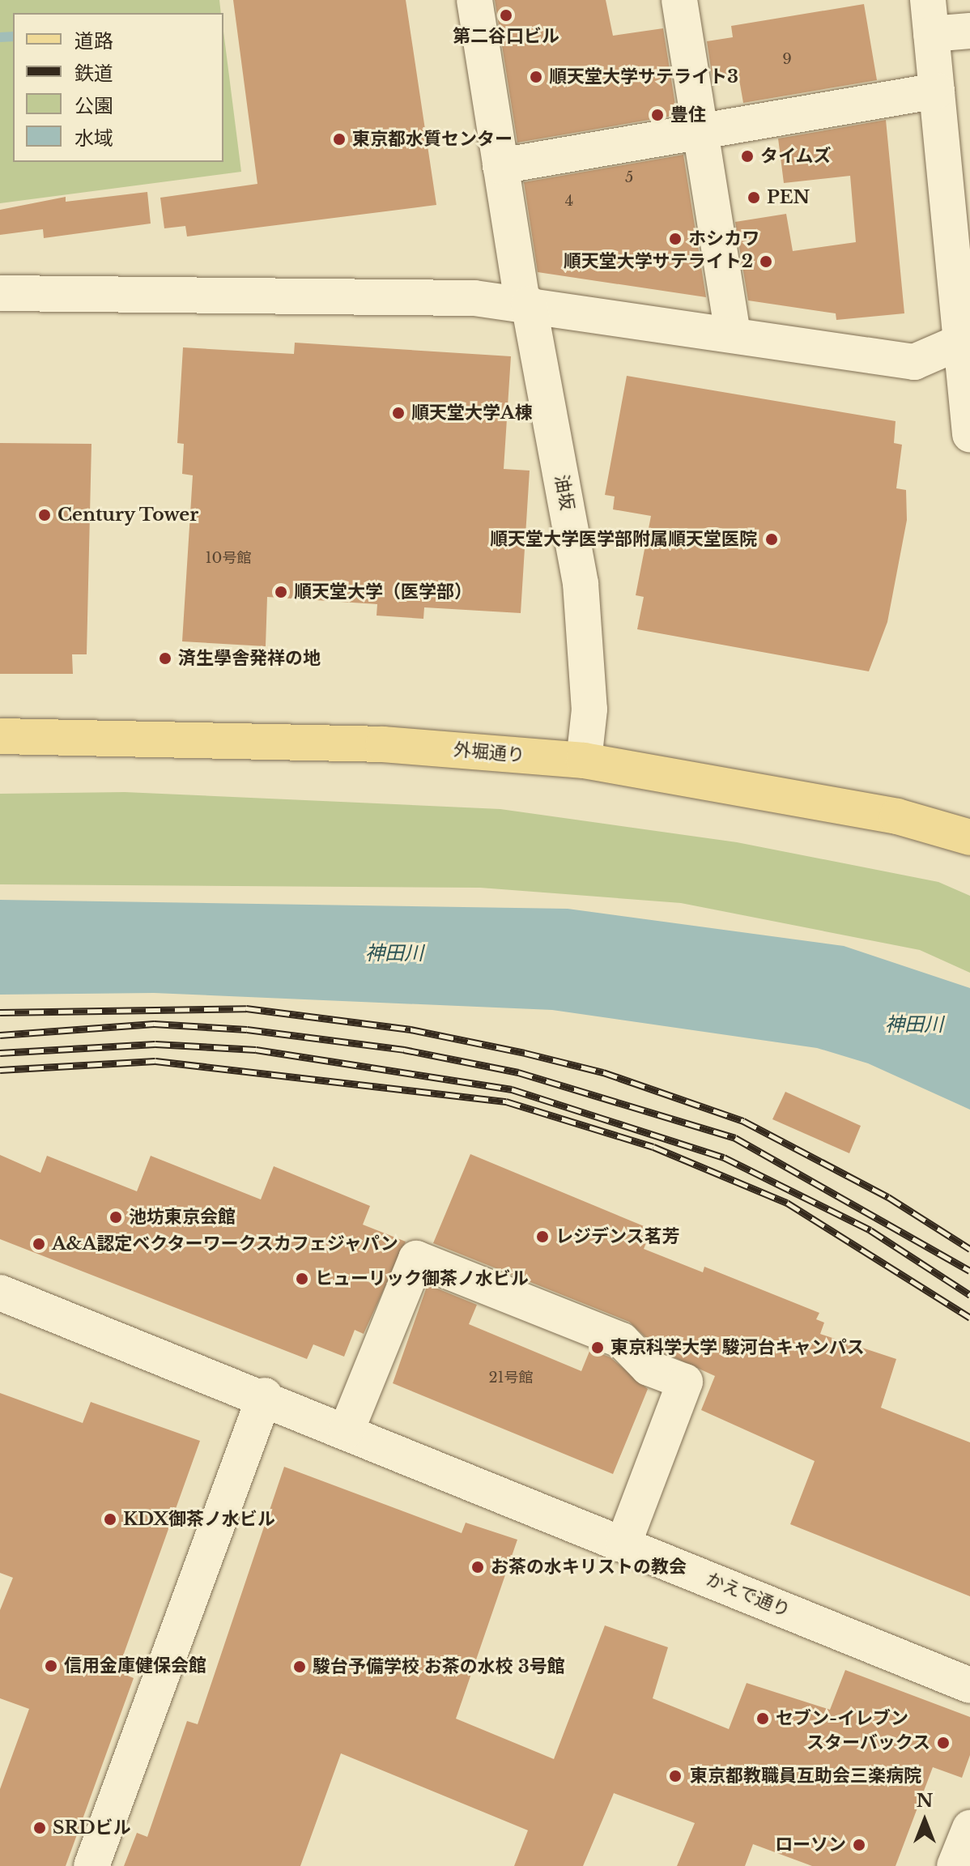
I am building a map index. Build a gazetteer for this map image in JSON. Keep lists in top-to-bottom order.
{
  "streets": {
    "main road": ["外堀通り"],
    "street": ["油坂", "かえで通り"]
  },
  "crossings": [
    ["油坂", "外堀通り"]
  ],
  "water": ["神田川"],
  "places": [
    "第二谷口ビル",
    "順天堂大学サテライト3",
    "豊住",
    "東京都水質センター",
    "タイムズ",
    "PEN",
    "ホシカワ",
    "順天堂大学サテライト2",
    "順天堂大学A棟",
    "Century Tower",
    "順天堂大学医学部附属順天堂医院",
    "順天堂大学（医学部）",
    "済生學舎発祥の地",
    "池坊東京会館",
    "レジデンス茗芳",
    "A&A認定ベクターワークスカフェジャパン",
    "ヒューリック御茶ノ水ビル",
    "東京科学大学 駿河台キャンパス",
    "KDX御茶ノ水ビル",
    "お茶の水キリストの教会",
    "信用金庫健保会館",
    "駿台予備学校 お茶の水校 3号館",
    "セブン-イレブン",
    "スターバックス",
    "東京都教職員互助会三楽病院",
    "SRDビル",
    "ローソン"
  ],
  "house_numbers": [
    "9",
    "5",
    "4",
    "10号館",
    "21号館"
  ],
  "legend": [
    "道路",
    "鉄道",
    "公園",
    "水域"
  ],
  "north": "top"
}
